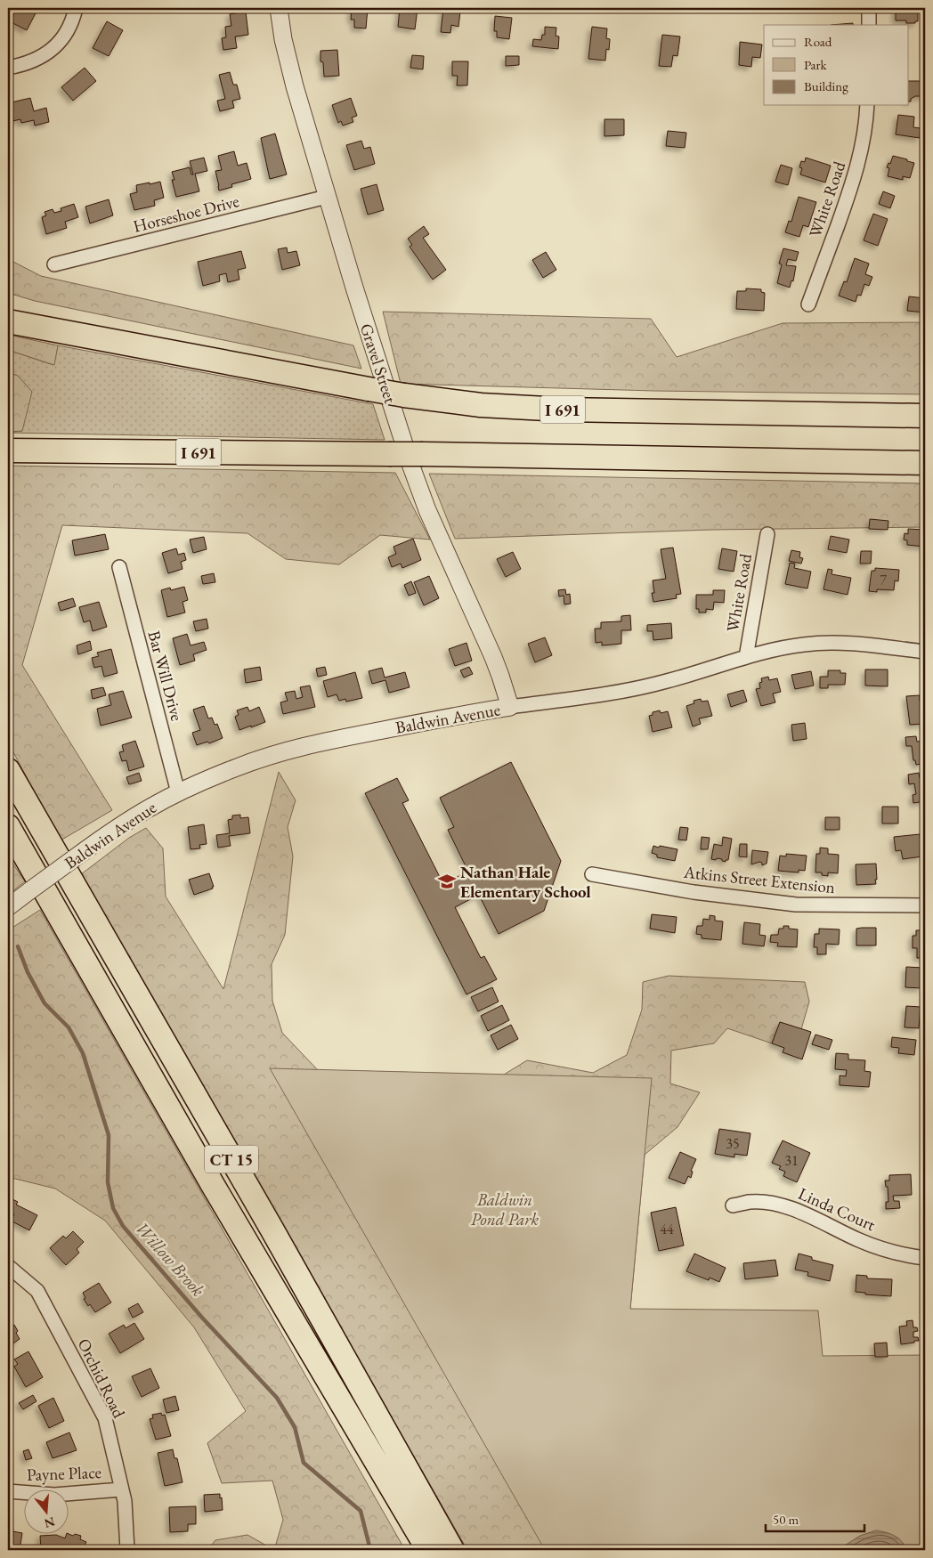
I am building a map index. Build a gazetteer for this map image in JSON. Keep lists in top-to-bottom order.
{
  "streets": {
    "highway": ["I 691", "CT 15"],
    "street": [
      "White Road",
      "Horseshoe Drive",
      "Gravel Street",
      "Bar Will Drive",
      "Baldwin Avenue",
      "Atkins Street Extension",
      "Linda Court",
      "Orchid Road",
      "Payne Place"
    ]
  },
  "crossings": [
    ["White Road", "Baldwin Avenue"],
    ["Horseshoe Drive", "Gravel Street"],
    ["Gravel Street", "Baldwin Avenue"],
    ["Bar Will Drive", "Baldwin Avenue"],
    ["Orchid Road", "Payne Place"]
  ],
  "water": ["Willow Brook"],
  "parks": ["Baldwin Pond Park"],
  "places": {
    "school or university": ["Nathan Hale Elementary School"]
  },
  "house_numbers": [
    "7",
    "35",
    "31",
    "44"
  ],
  "legend": ["Road", "Park", "Building"],
  "scale_bar": "50 m",
  "north": "bottom"
}
